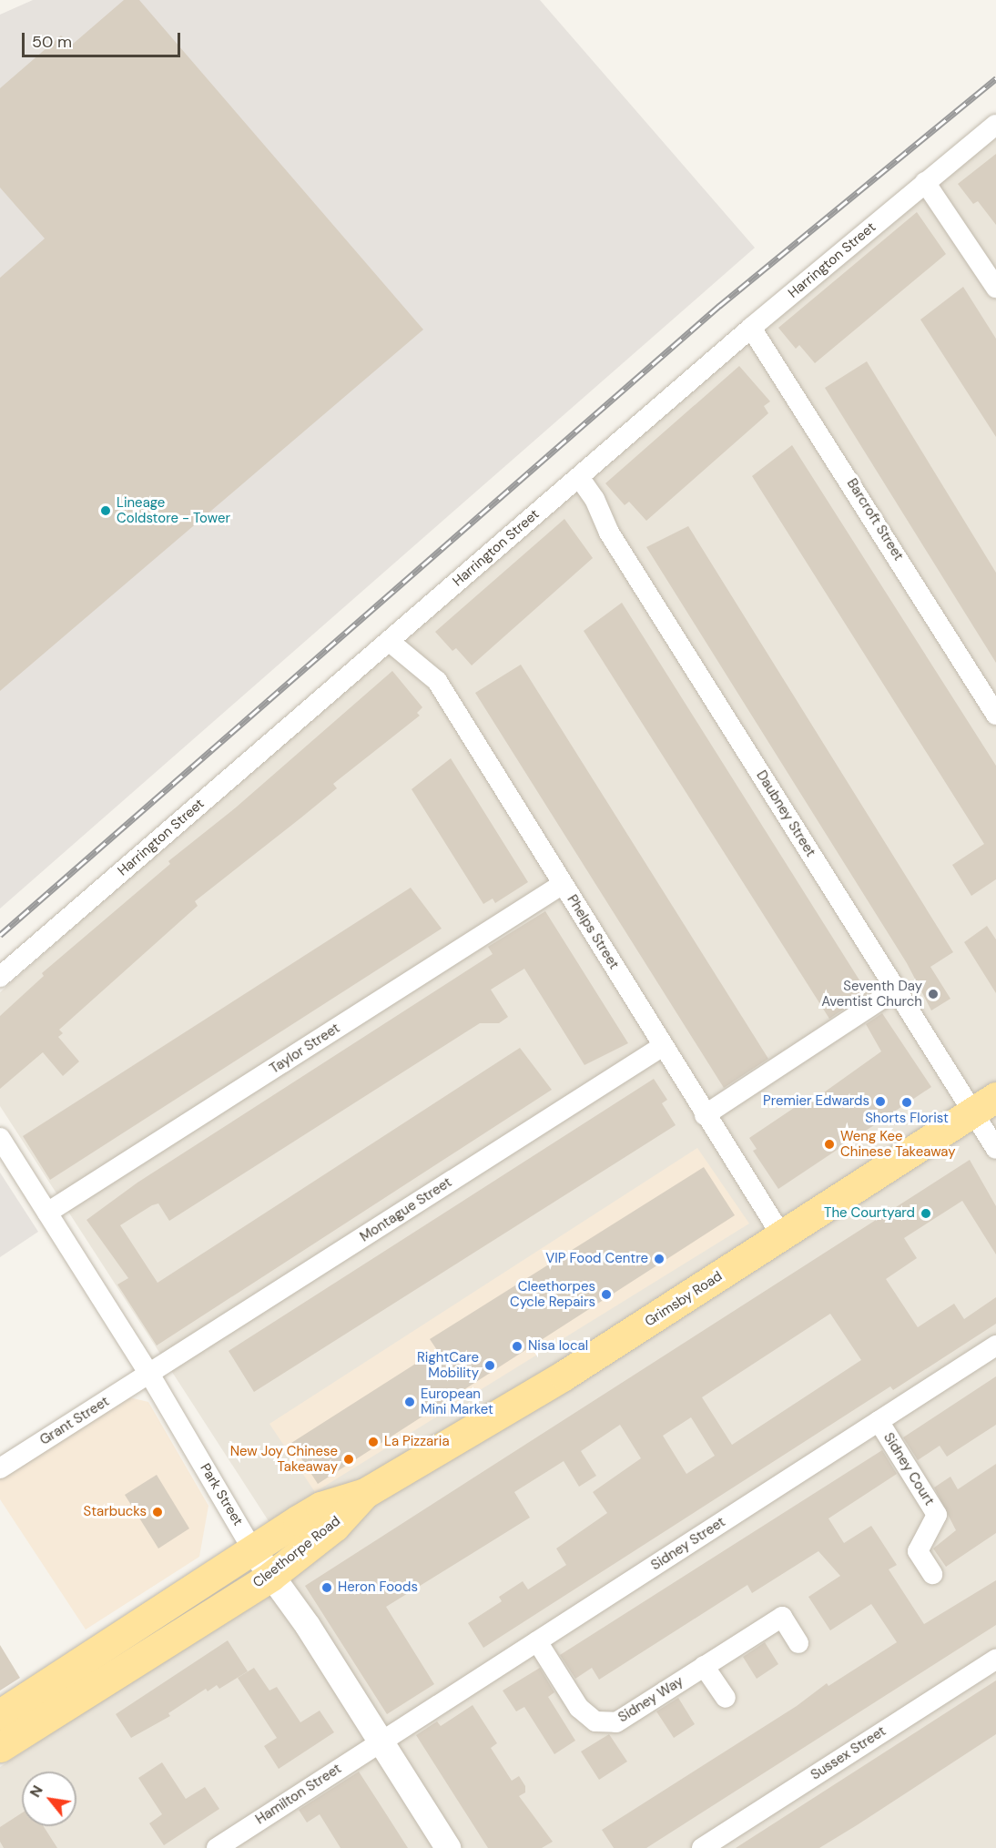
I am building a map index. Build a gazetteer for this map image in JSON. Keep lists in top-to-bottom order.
{
  "streets": {
    "main road": ["Grimsby Road", "Cleethorpe Road"],
    "street": [
      "Harrington Street",
      "Barcroft Street",
      "Daubney Street",
      "Phelps Street",
      "Taylor Street",
      "Montague Street",
      "Grant Street",
      "Sidney Court",
      "Park Street",
      "Sidney Street",
      "Sidney Way",
      "Sussex Street",
      "Hamilton Street"
    ]
  },
  "crossings": [
    ["Harrington Street", "Barcroft Street"],
    ["Harrington Street", "Daubney Street"],
    ["Harrington Street", "Phelps Street"],
    ["Daubney Street", "Grimsby Road"],
    ["Phelps Street", "Taylor Street"],
    ["Phelps Street", "Montague Street"],
    ["Phelps Street", "Grimsby Road"],
    ["Taylor Street", "Park Street"],
    ["Montague Street", "Grant Street"],
    ["Montague Street", "Park Street"],
    ["Grimsby Road", "Cleethorpe Road"],
    ["Grant Street", "Park Street"],
    ["Sidney Court", "Sidney Street"],
    ["Park Street", "Sidney Street"],
    ["Park Street", "Cleethorpe Road"],
    ["Park Street", "Hamilton Street"],
    ["Sidney Street", "Sidney Way"],
    ["Sidney Street", "Hamilton Street"]
  ],
  "places": [
    "Lineage Coldstore - Tower",
    "Seventh Day Aventist Church",
    "Premier Edwards",
    "Shorts Florist",
    "Weng Kee Chinese Takeaway",
    "The Courtyard",
    "VIP Food Centre",
    "Cleethorpes Cycle Repairs",
    "Nisa local",
    "RightCare Mobility",
    "European Mini Market",
    "La Pizzaria",
    "New Joy Chinese Takeaway",
    "Starbucks",
    "Heron Foods"
  ],
  "scale_bar": "50 m",
  "north": "top left"
}
